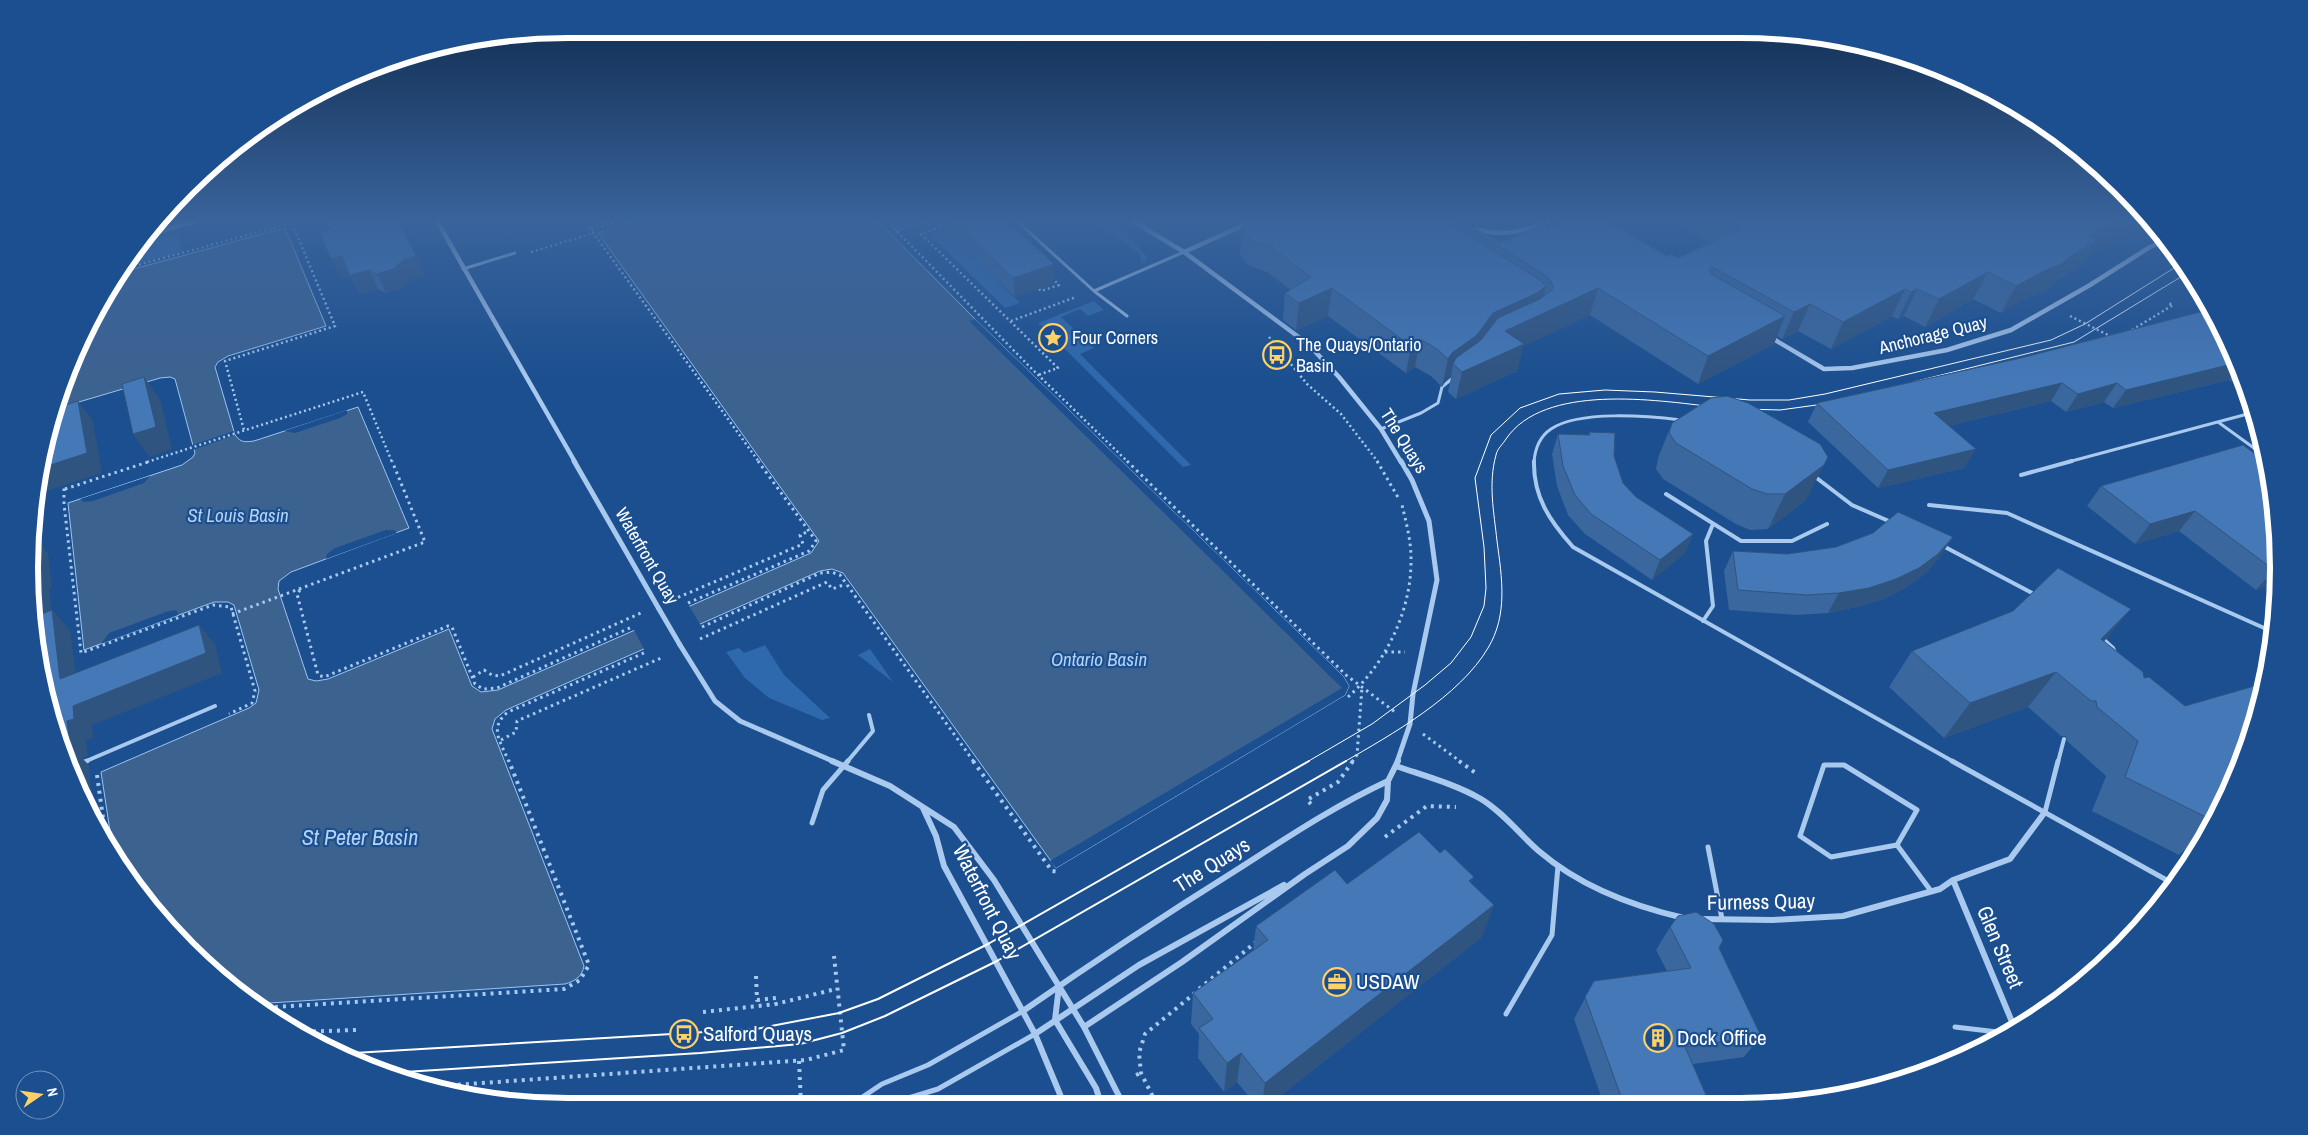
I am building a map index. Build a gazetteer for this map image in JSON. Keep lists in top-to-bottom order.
{
  "streets": {
    "street": [
      "Anchorage Quay",
      "The Quays",
      "Waterfront Quay",
      "Furness Quay",
      "Glen Street"
    ]
  },
  "crossings": [
    ["The Quays", "Waterfront Quay"],
    ["The Quays", "Furness Quay"],
    ["Furness Quay", "Glen Street"]
  ],
  "water": ["St Louis Basin", "Ontario Basin", "St Peter Basin"],
  "places": {
    "place": ["Four Corners"],
    "bus stop": ["The Quays/Ontario Basin", "Salford Quays"],
    "office": ["USDAW"],
    "building": ["Dock Office"]
  },
  "north": "right"
}
